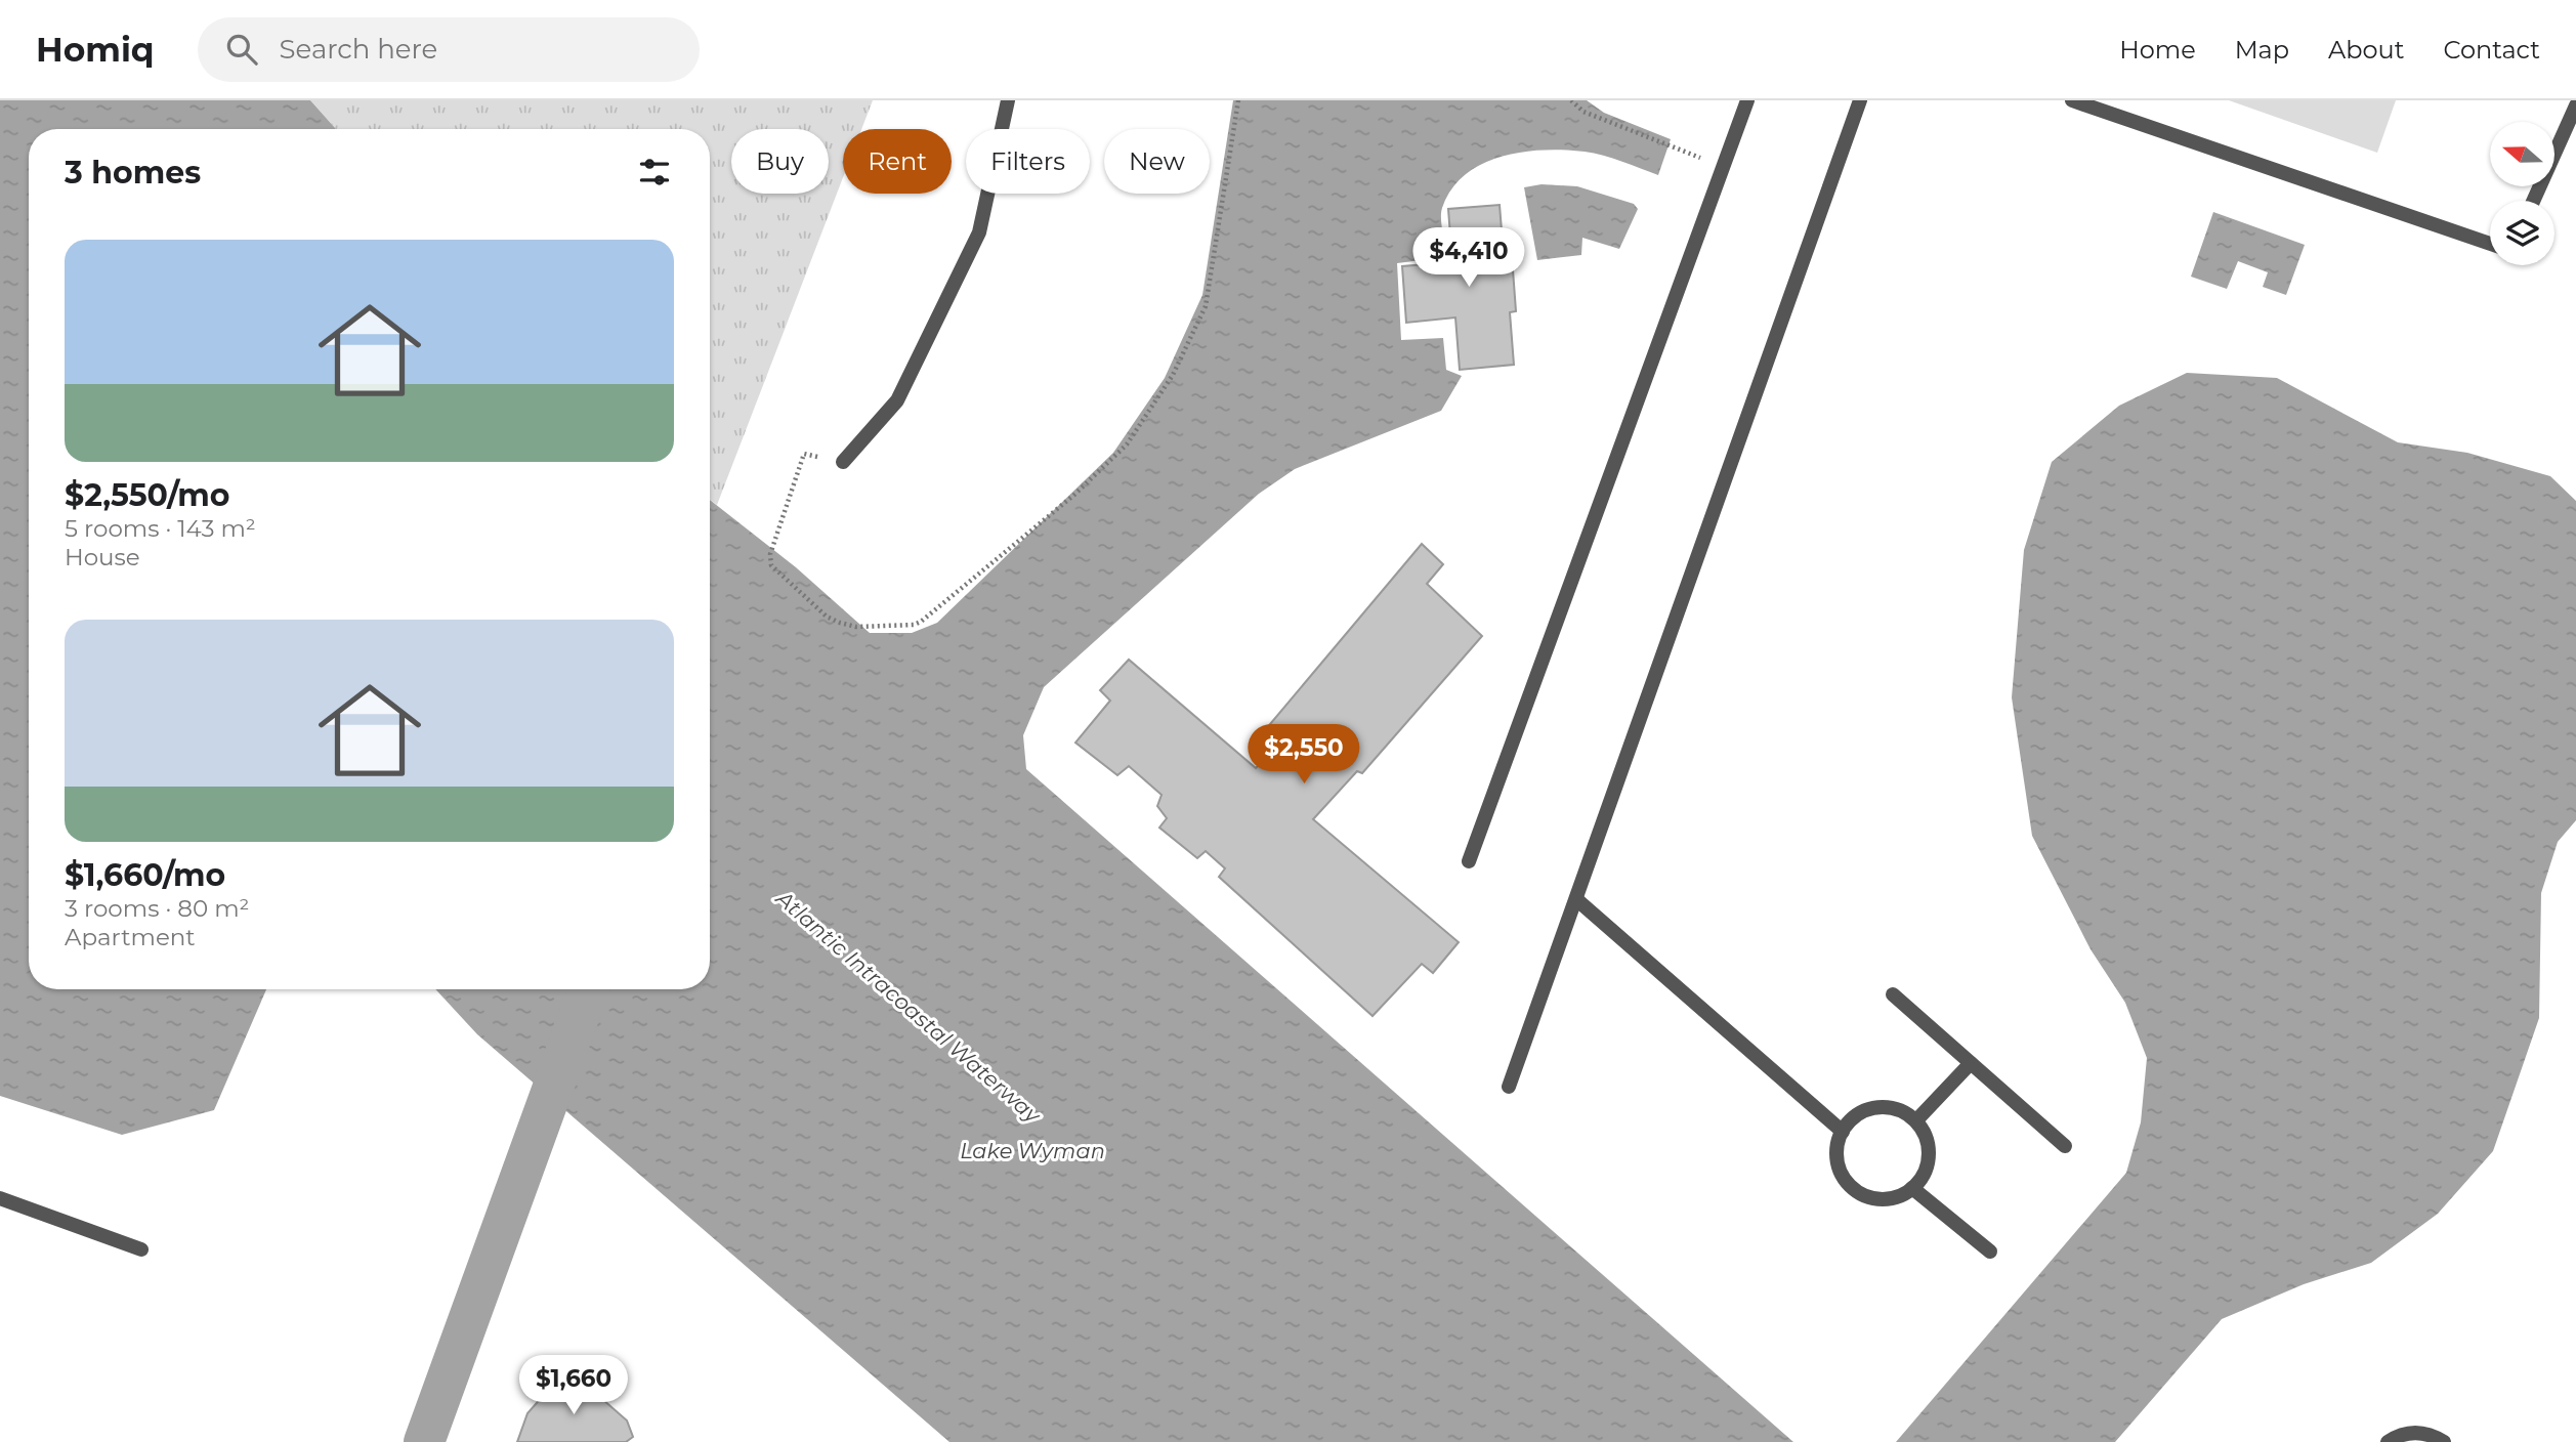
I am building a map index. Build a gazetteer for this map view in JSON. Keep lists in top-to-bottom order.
{
  "water": ["Atlantic Intracoastal Waterway", "Lake Wyman"],
  "north": "left",
  "page": {
    "header": "Homiq",
    "search": "Search here",
    "nav": [
      "Home",
      "Map",
      "About",
      "Contact"
    ],
    "chip": [
      "Buy",
      "Rent",
      "Filters",
      "New"
    ],
    "heading": "3 homes",
    "list": [
      {
        "name": "$2,550/mo",
        "note": "5 rooms · 143 m² · House"
      },
      {
        "name": "$1,660/mo",
        "note": "3 rooms · 80 m² · Apartment"
      }
    ],
    "price": ["$4,410", "$2,550", "$1,660"]
  }
}
